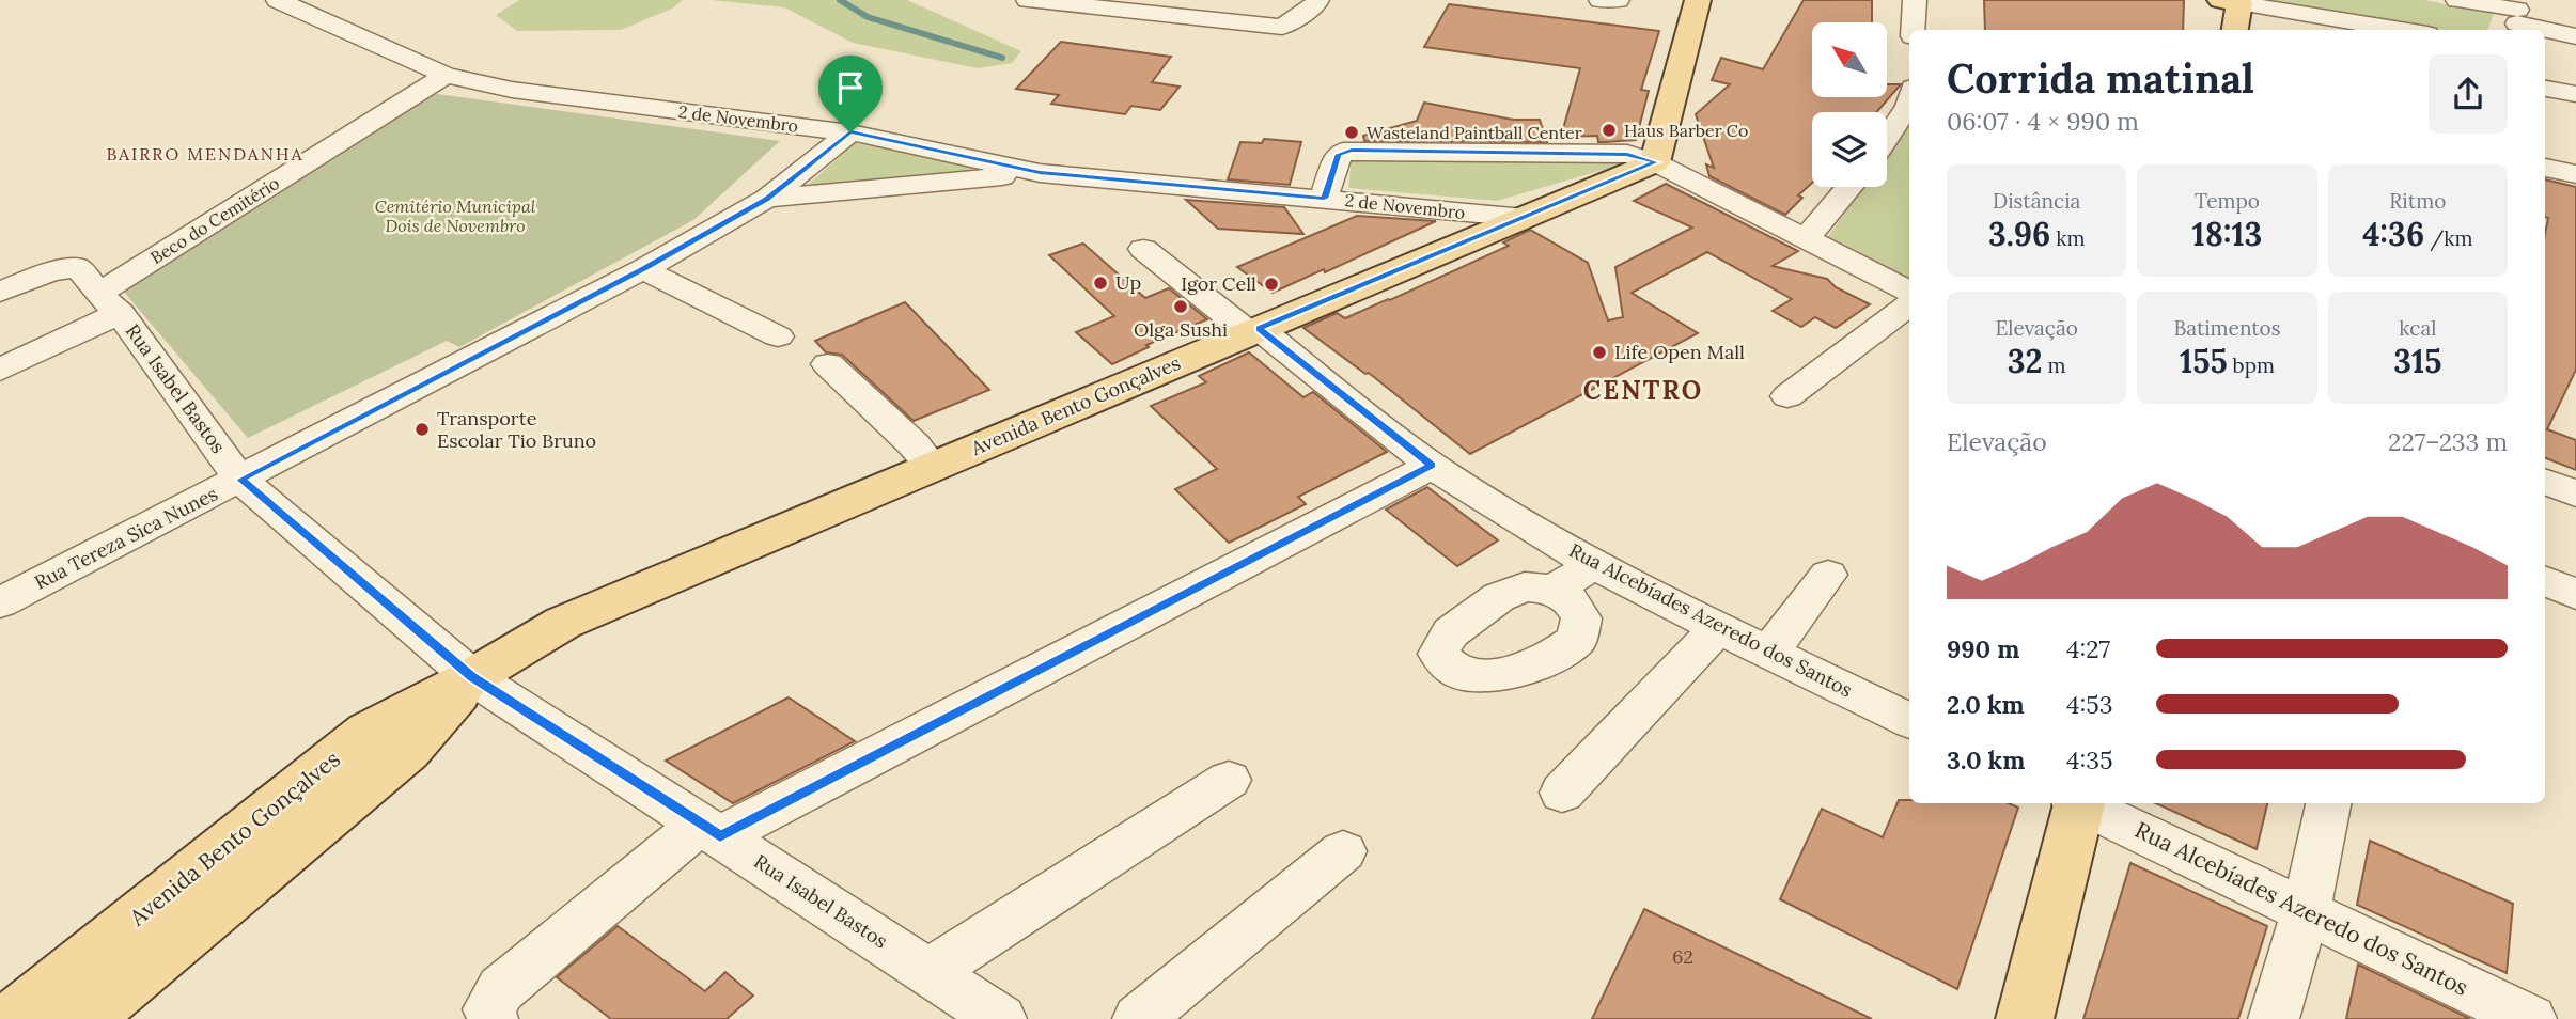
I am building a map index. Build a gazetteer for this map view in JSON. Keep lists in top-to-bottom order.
{
  "streets": {
    "main road": ["Avenida Bento Gonçalves"],
    "street": [
      "2 de Novembro",
      "Beco do Cemitério",
      "Rua Isabel Bastos",
      "Rua Tereza Sica Nunes",
      "Rua Alcebíades Azeredo dos Santos"
    ]
  },
  "crossings": [
    ["2 de Novembro", "Beco do Cemitério"],
    ["2 de Novembro", "Avenida Bento Gonçalves"],
    ["2 de Novembro", "Rua Tereza Sica Nunes"],
    ["Beco do Cemitério", "Rua Isabel Bastos"],
    ["Rua Isabel Bastos", "Avenida Bento Gonçalves"],
    ["Rua Isabel Bastos", "Rua Tereza Sica Nunes"],
    ["Avenida Bento Gonçalves", "Rua Alcebíades Azeredo dos Santos"]
  ],
  "districts": ["BAIRRO MENDANHA", "CENTRO"],
  "parks": ["Cemitério Municipal Dois de Novembro"],
  "places": [
    "Haus Barber Co",
    "Wasteland Paintball Center",
    "Up",
    "Igor Cell",
    "Olga Sushi",
    "Life Open Mall",
    "Transporte Escolar Tio Bruno"
  ],
  "house_numbers": ["62"],
  "north": "top left",
  "page": {
    "heading": ["Corrida matinal", "06:07 · 4 × 990 m"],
    "stats": [
      ["Distância", "3.96 km"],
      ["Tempo", "18:13"],
      ["Ritmo", "4:36 /km"],
      ["Elevação", "32 m"],
      ["Batimentos", "155 bpm"],
      ["kcal", "315"]
    ],
    "chart": ["Elevação", "227–233 m"],
    "list": [
      {
        "name": "990 m",
        "note": "4:27"
      },
      {
        "name": "2.0 km",
        "note": "4:53"
      },
      {
        "name": "3.0 km",
        "note": "4:35"
      }
    ]
  }
}
